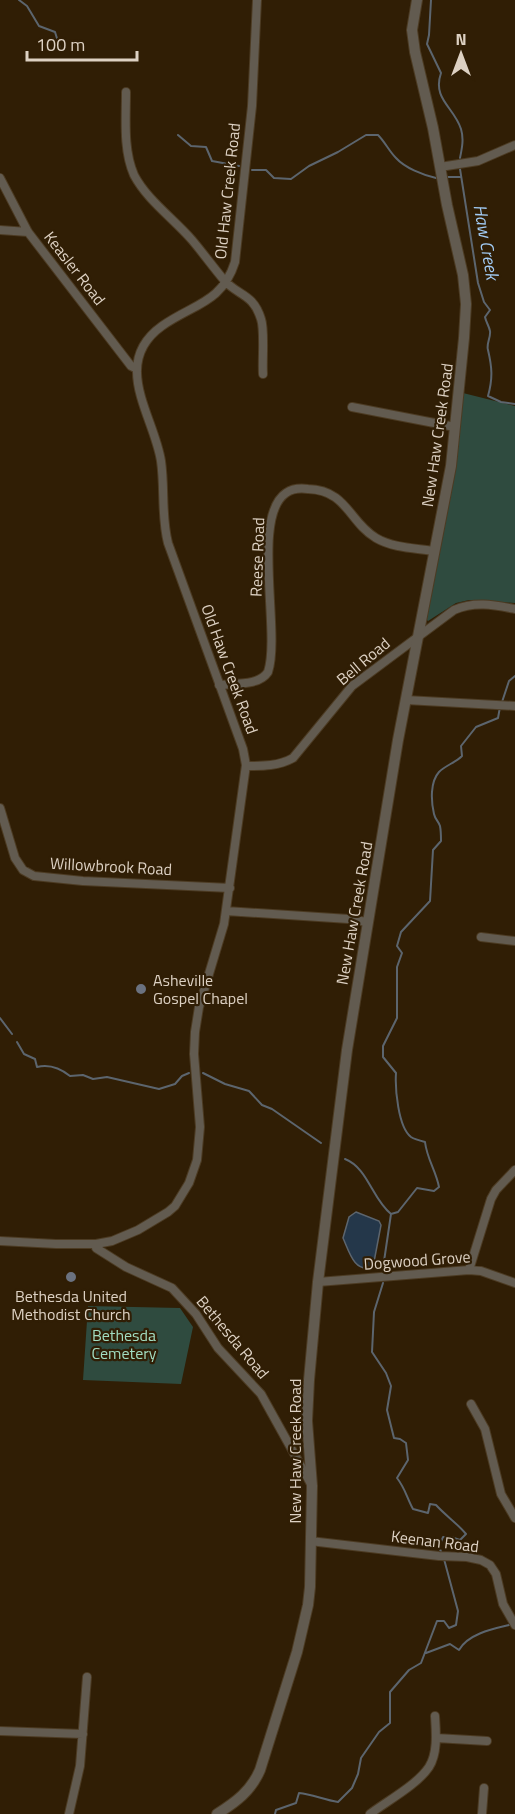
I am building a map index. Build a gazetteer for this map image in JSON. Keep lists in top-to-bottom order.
{
  "streets": {
    "street": [
      "Old Haw Creek Road",
      "Keasler Road",
      "New Haw Creek Road",
      "Reese Road",
      "Bell Road",
      "Willowbrook Road",
      "Dogwood Grove",
      "Bethesda Road",
      "Keenan Road"
    ]
  },
  "crossings": [
    ["Old Haw Creek Road", "Keasler Road"],
    ["Old Haw Creek Road", "Reese Road"],
    ["Old Haw Creek Road", "Bell Road"],
    ["Old Haw Creek Road", "Willowbrook Road"],
    ["Old Haw Creek Road", "Bethesda Road"],
    ["New Haw Creek Road", "Reese Road"],
    ["New Haw Creek Road", "Bell Road"],
    ["New Haw Creek Road", "Dogwood Grove"],
    ["New Haw Creek Road", "Bethesda Road"],
    ["New Haw Creek Road", "Keenan Road"]
  ],
  "water": ["Haw Creek"],
  "parks": ["Bethesda Cemetery"],
  "places": ["Asheville Gospel Chapel", "Bethesda United Methodist Church"],
  "scale_bar": "100 m",
  "north": "top"
}
